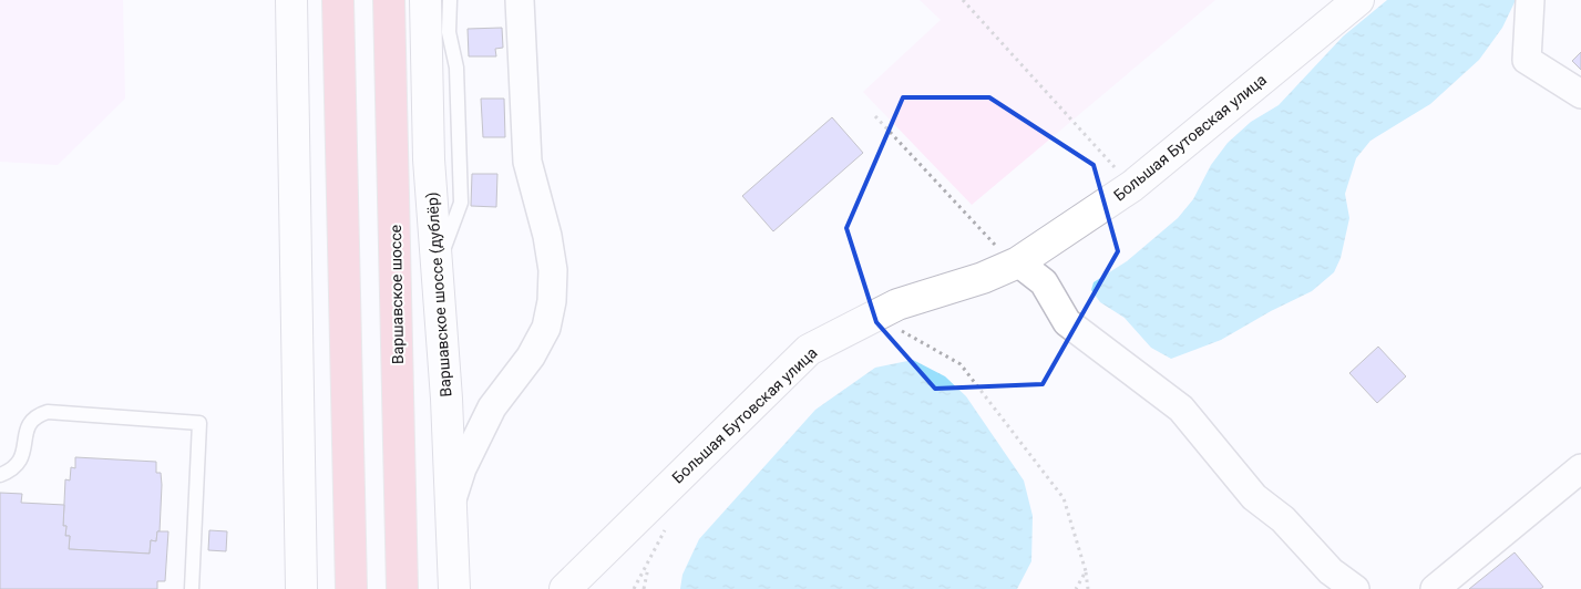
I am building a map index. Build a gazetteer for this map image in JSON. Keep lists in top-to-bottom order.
{
  "streets": {
    "main road": ["Большая Бутовская улица", "Варшавское шоссе", "Варшавское шоссе (дублёр)"]
  }
}
